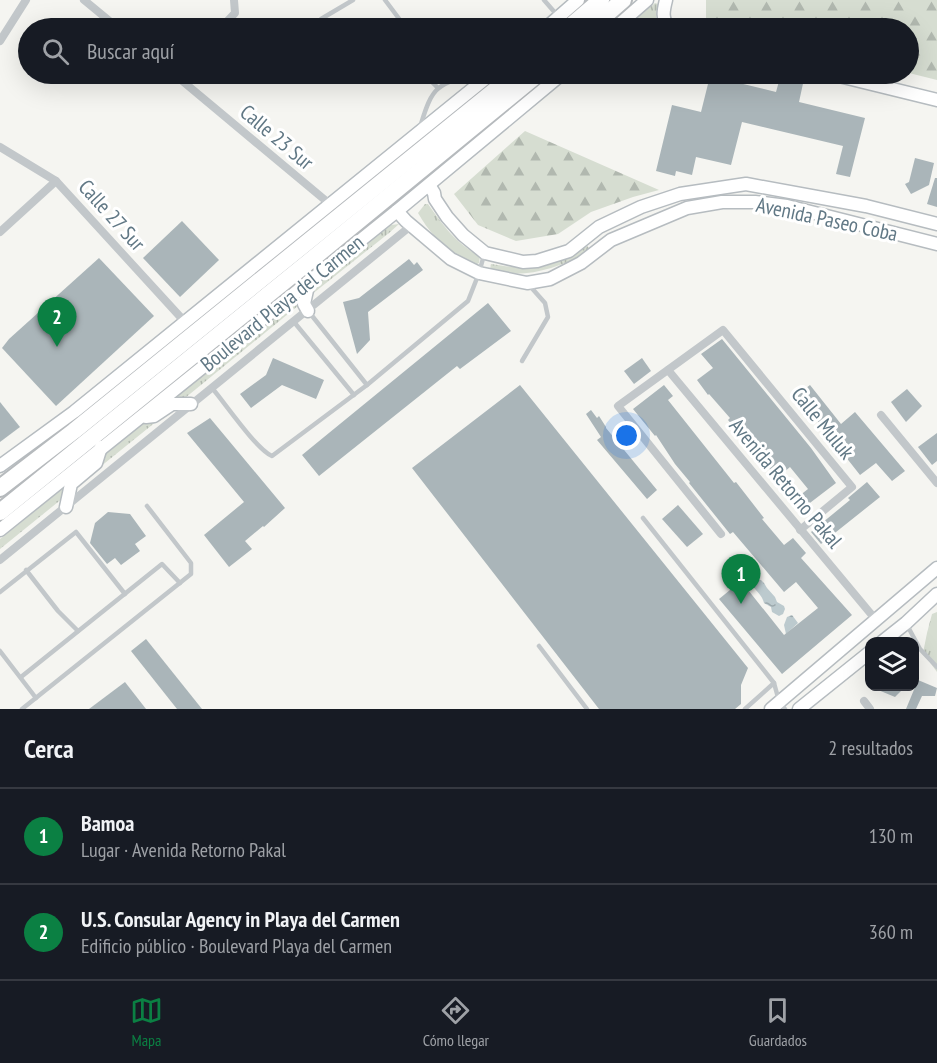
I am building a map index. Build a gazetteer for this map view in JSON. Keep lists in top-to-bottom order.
{
  "streets": {
    "main road": ["Avenida Paseo Coba", "Boulevard Playa del Carmen"],
    "street": [
      "Calle 23 Sur",
      "Calle 27 Sur",
      "Calle Muluk",
      "Avenida Retorno Pakal"
    ]
  },
  "crossings": [
    ["Avenida Paseo Coba", "Boulevard Playa del Carmen"],
    ["Calle Muluk", "Avenida Retorno Pakal"]
  ],
  "page": {
    "search": "Buscar aquí",
    "pins": ["2", "1"],
    "heading": ["Cerca", "2 resultados"],
    "list": [
      {
        "mark": "1",
        "name": "Bamoa",
        "note": "Lugar · Avenida Retorno Pakal",
        "value": "130 m"
      },
      {
        "mark": "2",
        "name": "U.S. Consular Agency in Playa del Carmen",
        "note": "Edificio público · Boulevard Playa del Carmen",
        "value": "360 m"
      }
    ],
    "nav": ["Mapa", "Cómo llegar", "Guardados"]
  }
}
